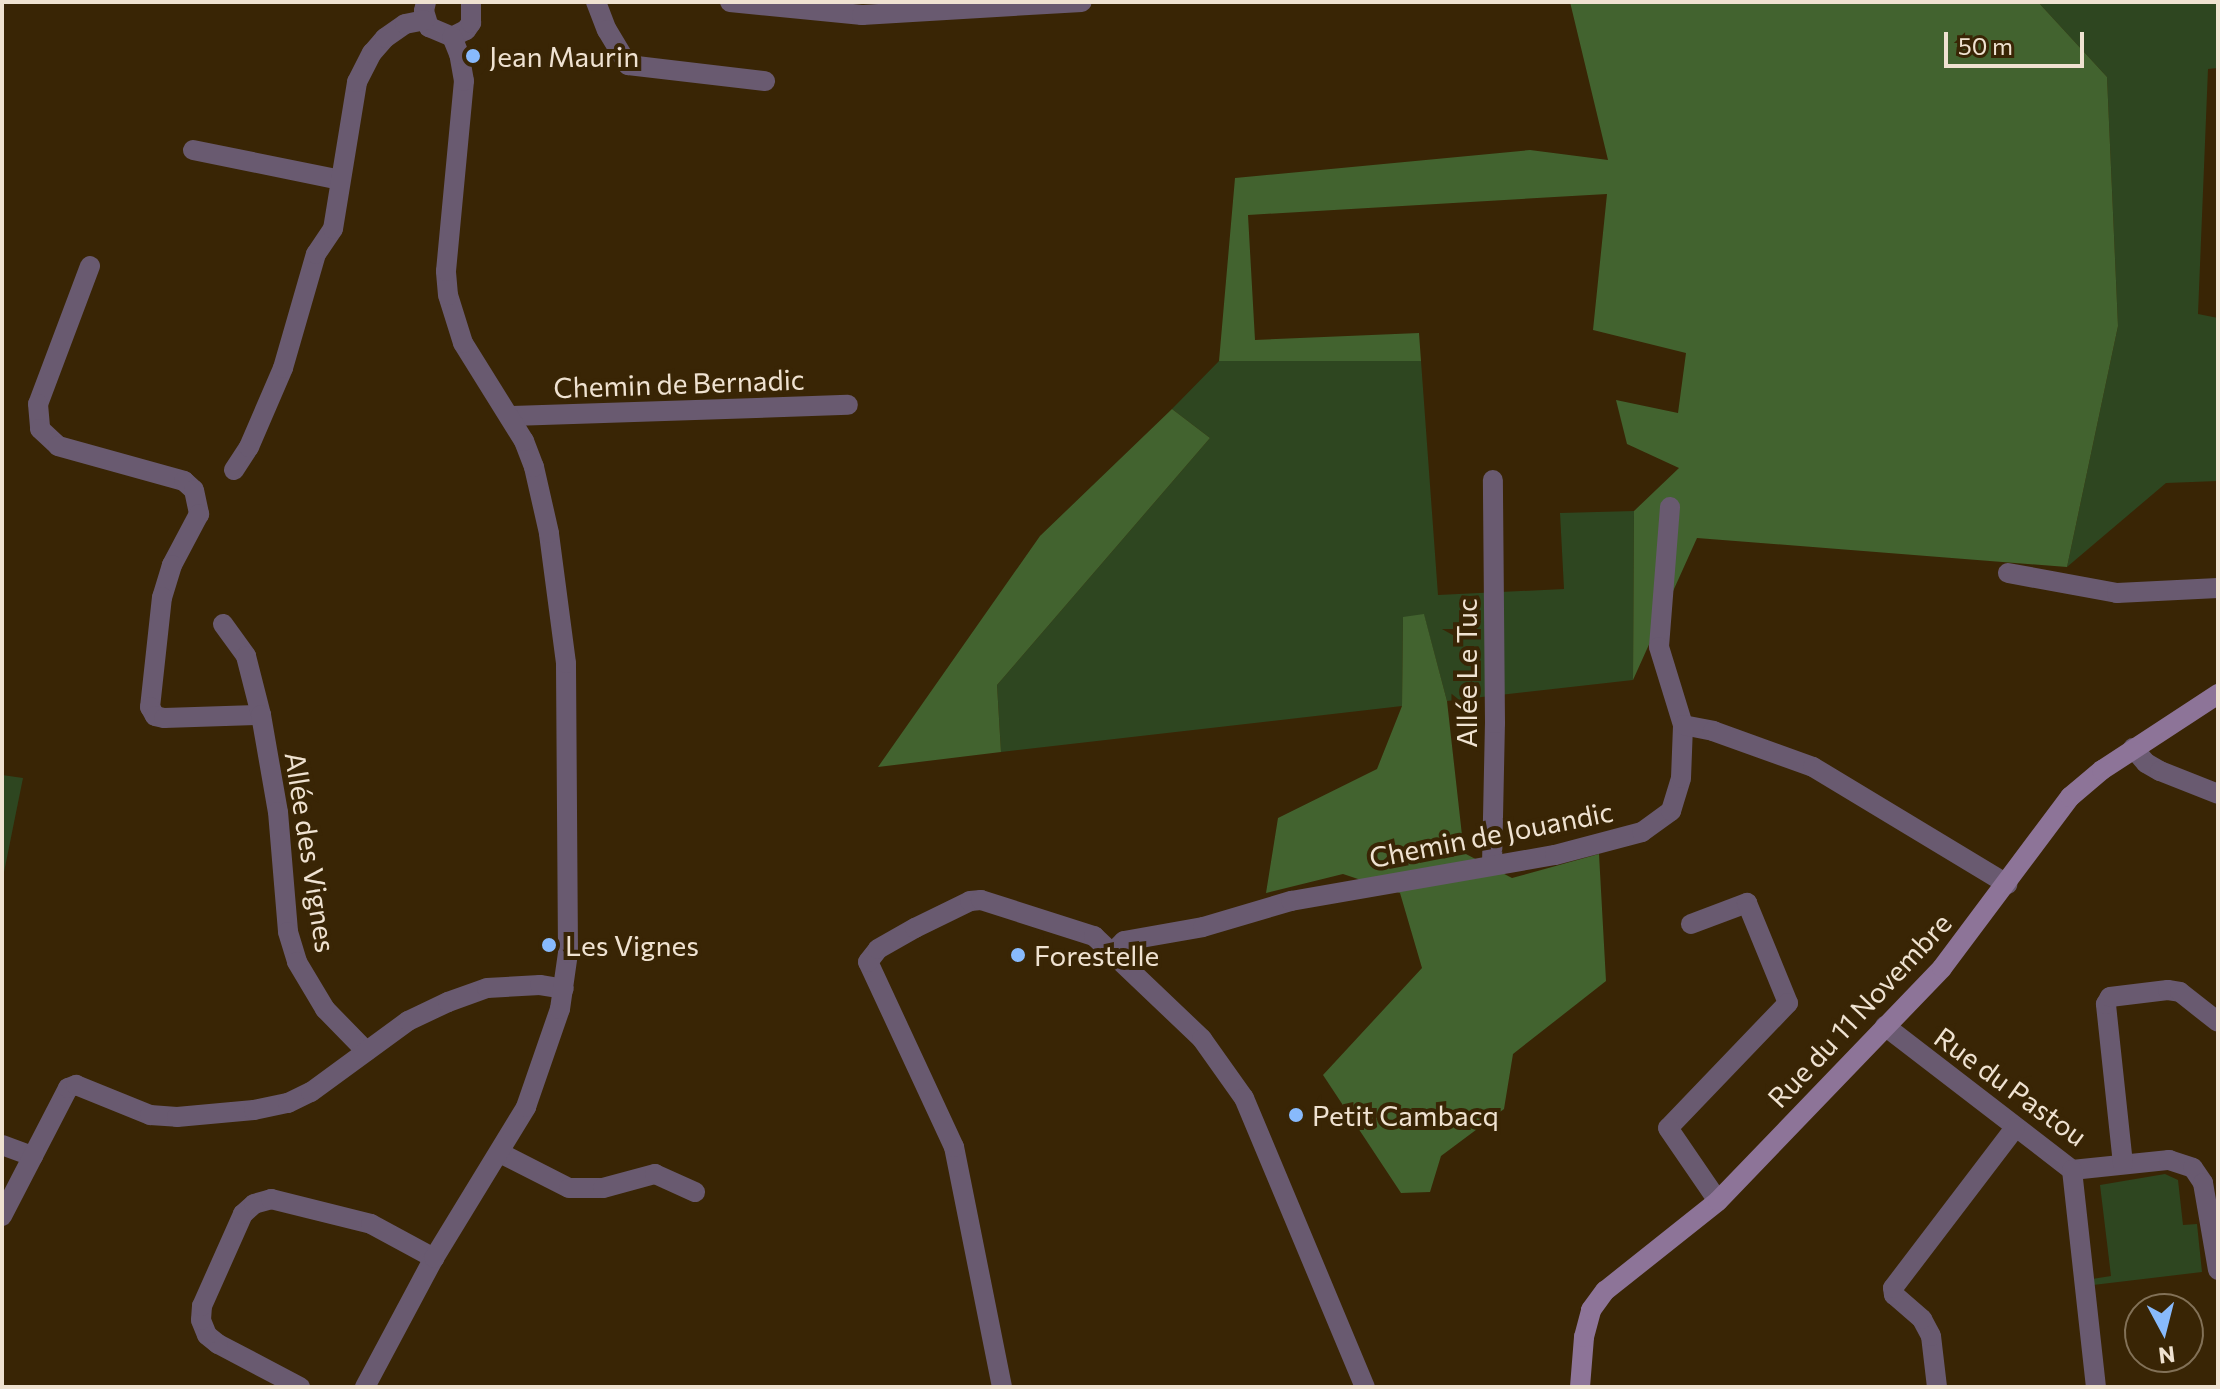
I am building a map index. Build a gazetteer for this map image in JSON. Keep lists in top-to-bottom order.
{
  "streets": {
    "street": [
      "Chemin de Bernadic",
      "Allée Le Tuc",
      "Chemin de Jouandic",
      "Allée des Vignes",
      "Rue du 11 Novembre",
      "Rue du Pastou"
    ]
  },
  "crossings": [
    ["Allée Le Tuc", "Chemin de Jouandic"],
    ["Rue du 11 Novembre", "Rue du Pastou"]
  ],
  "places": [
    "Jean Maurin",
    "Les Vignes",
    "Forestelle",
    "Petit Cambacq"
  ],
  "scale_bar": "50 m",
  "north": "bottom"
}
